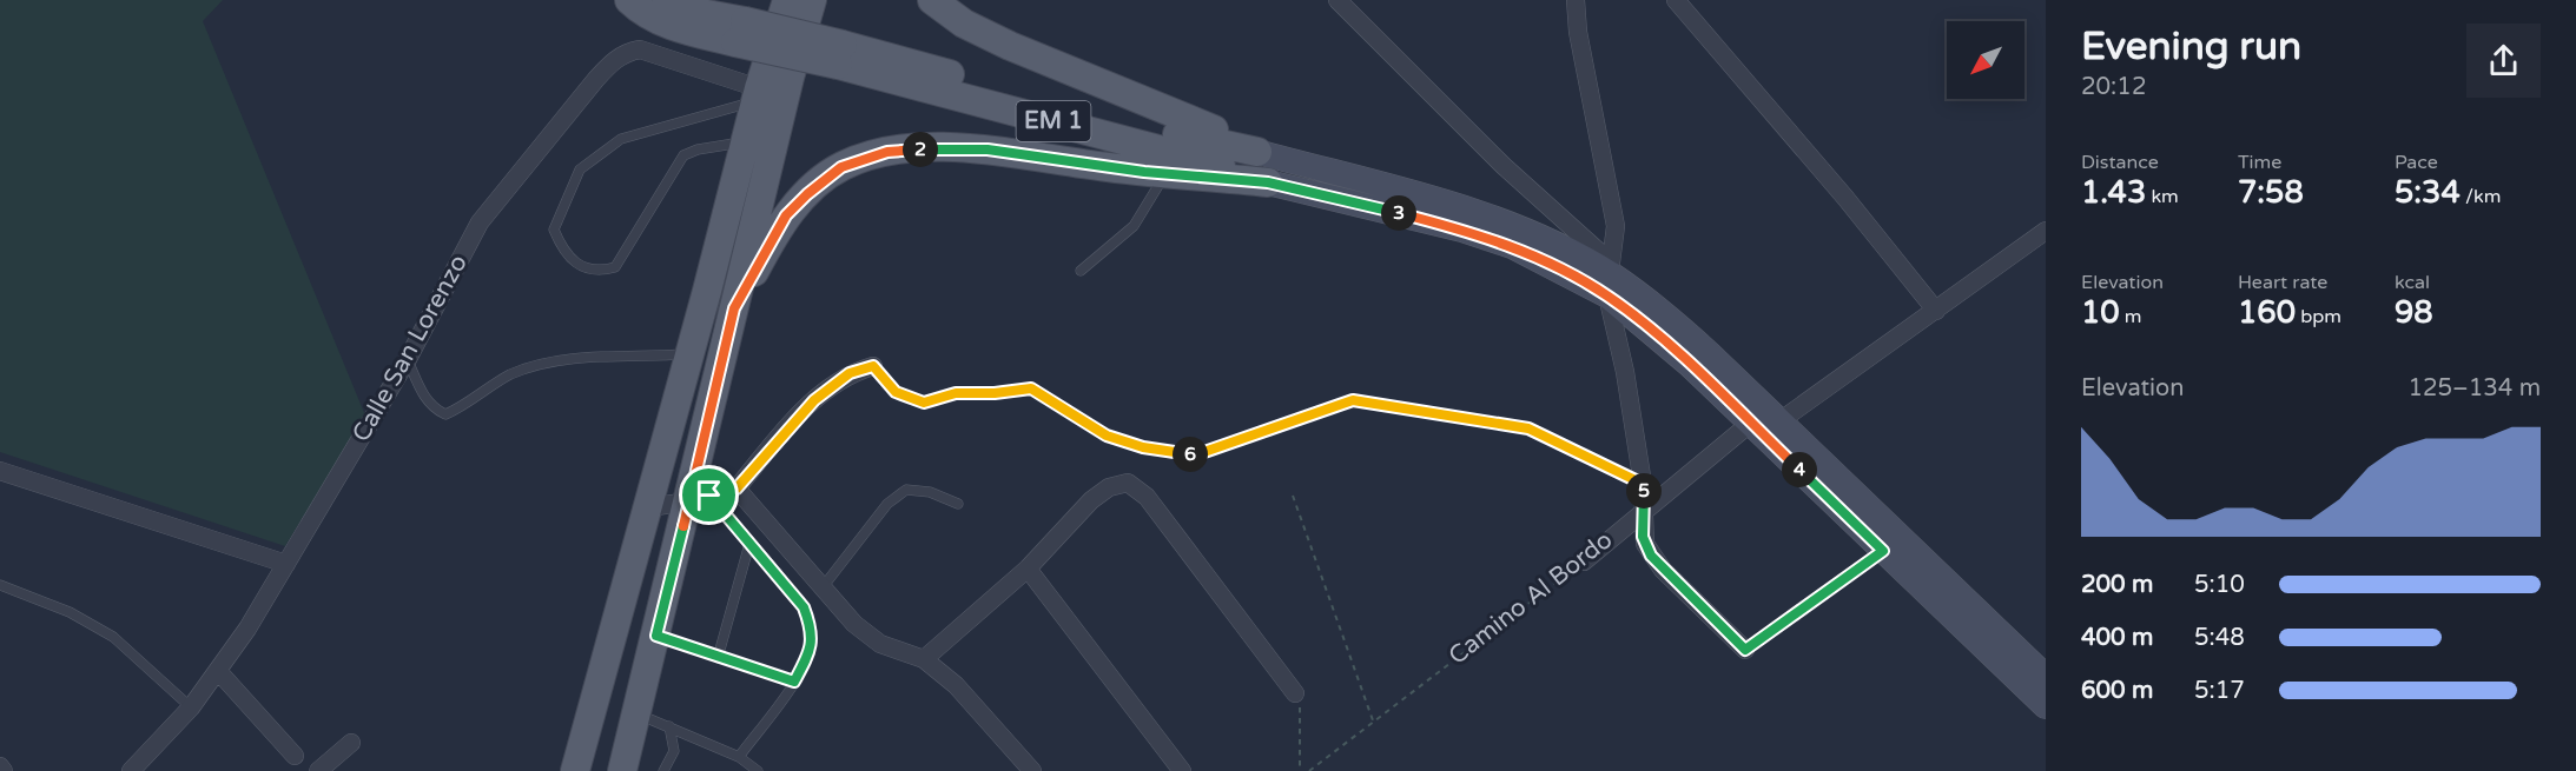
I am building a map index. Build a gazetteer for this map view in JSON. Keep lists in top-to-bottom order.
{
  "streets": {
    "main road": ["EM 1"],
    "street": ["Calle San Lorenzo", "Camino Al Bordo"]
  },
  "crossings": [
    ["EM 1", "Camino Al Bordo"]
  ],
  "north": "bottom left",
  "page": {
    "heading": ["Evening run", "20:12"],
    "stats": [
      ["Distance", "1.43 km"],
      ["Time", "7:58"],
      ["Pace", "5:34 /km"],
      ["Elevation", "10 m"],
      ["Heart rate", "160 bpm"],
      ["kcal", "98"]
    ],
    "pins": [
      "2",
      "3",
      "6",
      "4",
      "5"
    ],
    "chart": ["Elevation", "125–134 m"],
    "list": [
      {
        "name": "200 m",
        "note": "5:10"
      },
      {
        "name": "400 m",
        "note": "5:48"
      },
      {
        "name": "600 m",
        "note": "5:17"
      }
    ]
  }
}
